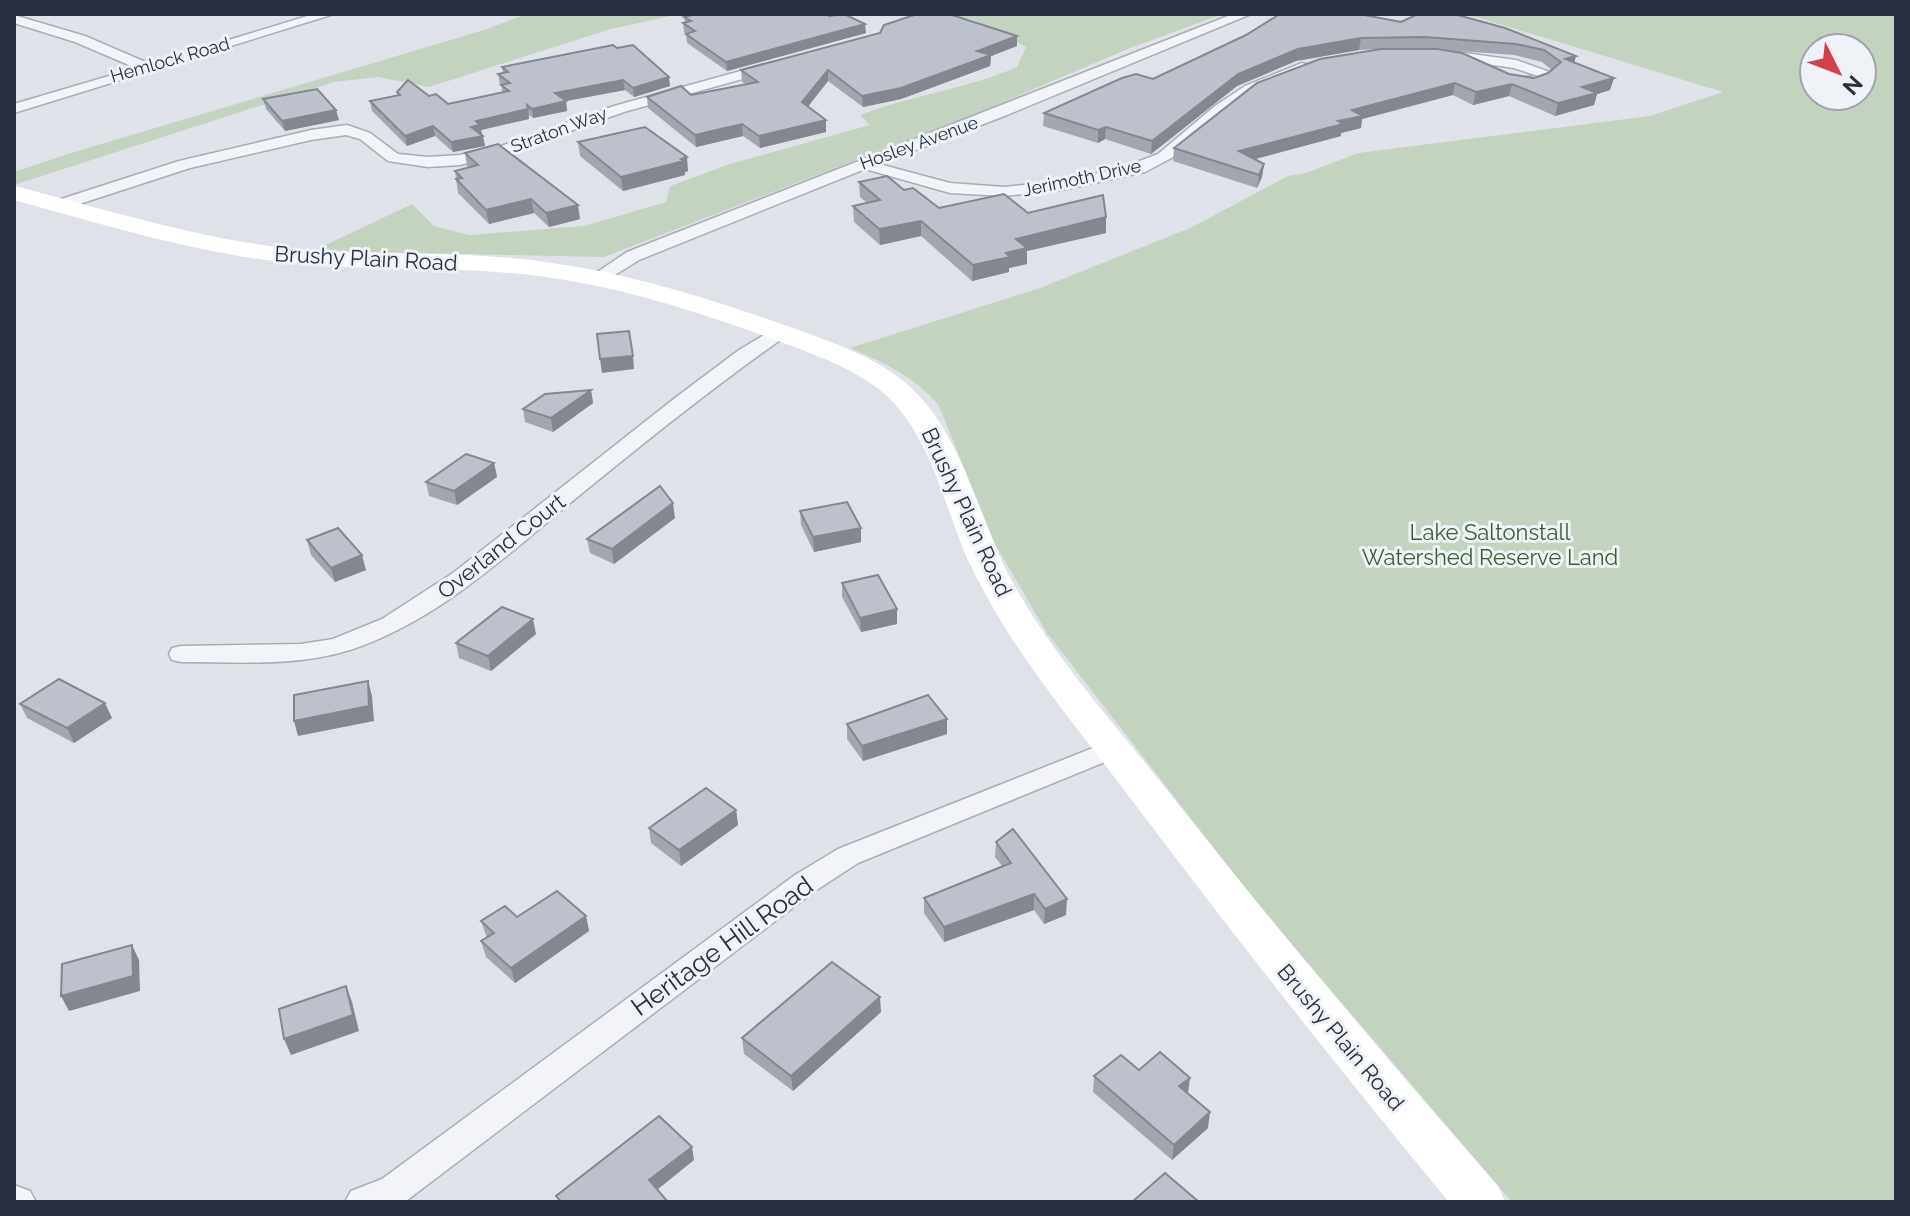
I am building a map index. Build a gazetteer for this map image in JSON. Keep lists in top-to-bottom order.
{
  "streets": {
    "main road": ["Brushy Plain Road"],
    "street": [
      "Hemlock Road",
      "Straton Way",
      "Hosley Avenue",
      "Jerimoth Drive",
      "Overland Court",
      "Heritage Hill Road"
    ]
  },
  "crossings": [
    ["Straton Way", "Brushy Plain Road"],
    ["Hosley Avenue", "Jerimoth Drive"],
    ["Hosley Avenue", "Brushy Plain Road"],
    ["Brushy Plain Road", "Overland Court"],
    ["Brushy Plain Road", "Heritage Hill Road"]
  ],
  "parks": ["Lake Saltonstall Watershed Reserve Land"],
  "north": "bottom right"
}
